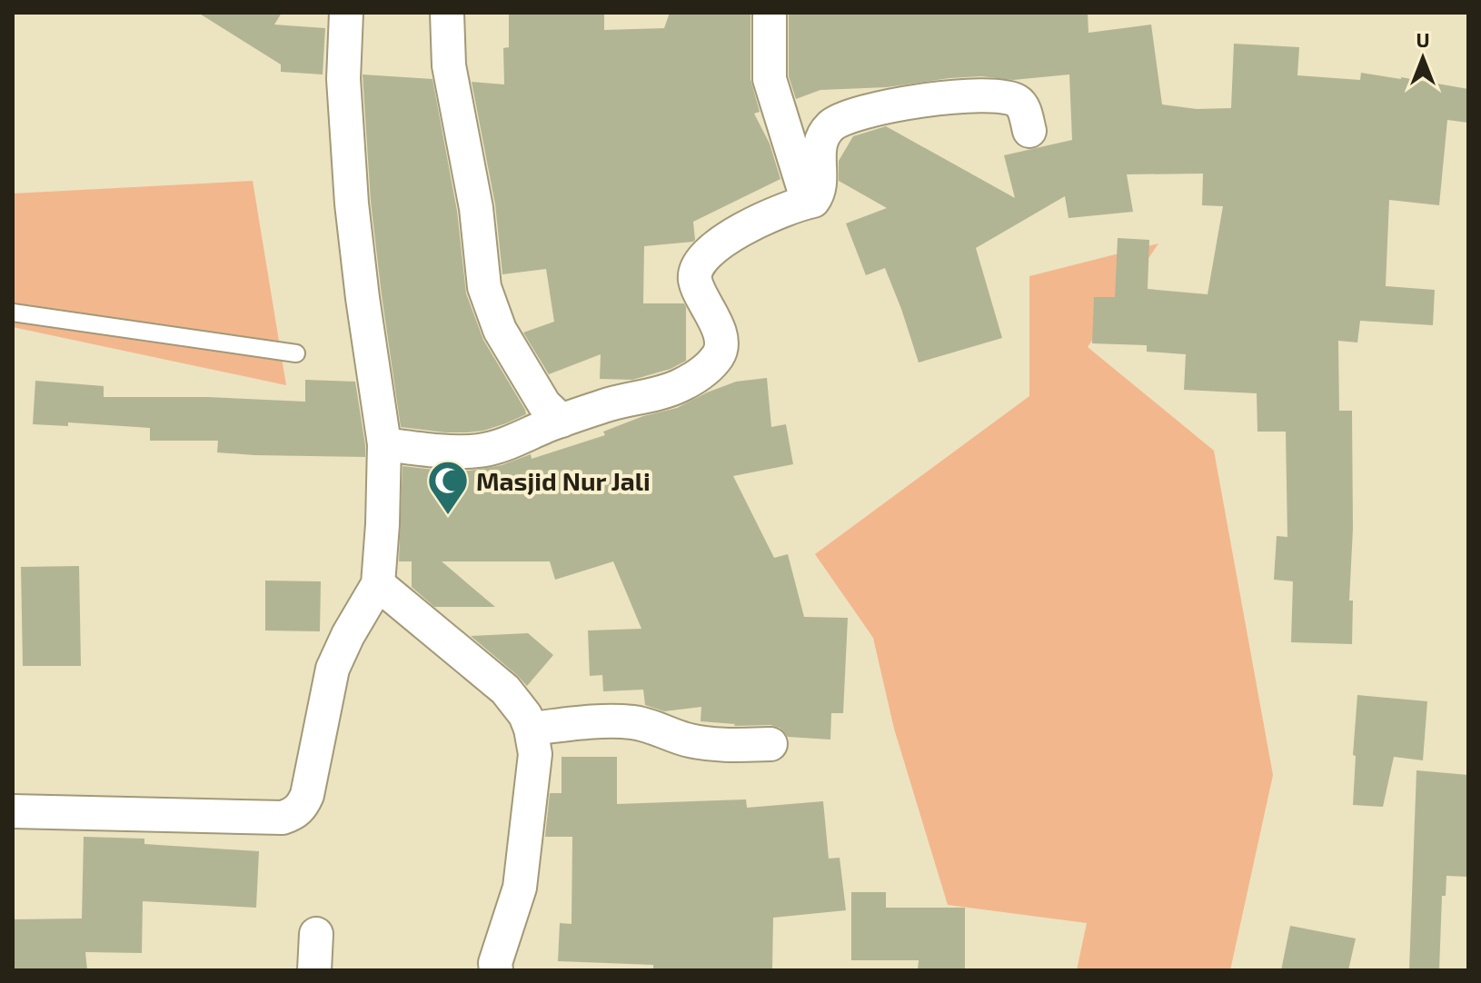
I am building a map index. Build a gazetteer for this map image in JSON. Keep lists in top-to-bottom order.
{
  "places": {
    "mosque": ["Masjid Nur Jali"]
  },
  "north": "top"
}
